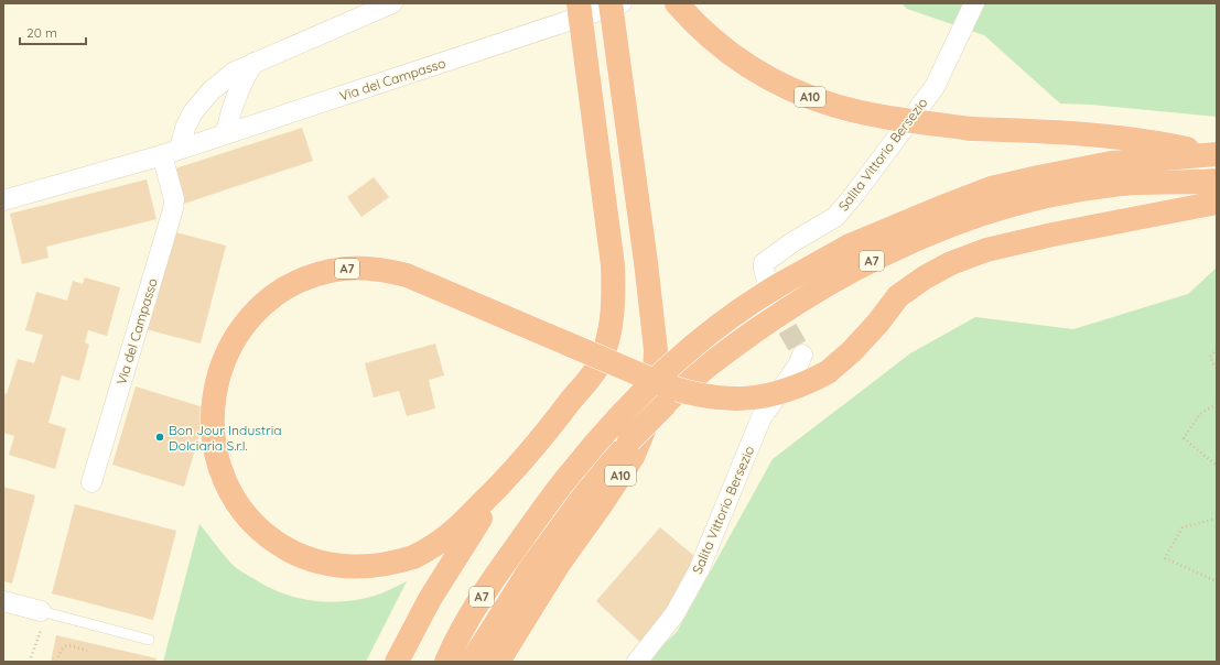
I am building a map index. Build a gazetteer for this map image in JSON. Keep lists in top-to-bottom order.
{
  "streets": {
    "highway": ["A10", "A7"],
    "street": ["Via del Campasso", "Salita Vittorio Bersezio"]
  },
  "crossings": [
    ["A10", "A7"],
    ["Salita Vittorio Bersezio", "A7"]
  ],
  "places": ["Bon Jour Industria Dolciaria S.r.l."],
  "scale_bar": "20 m"
}
